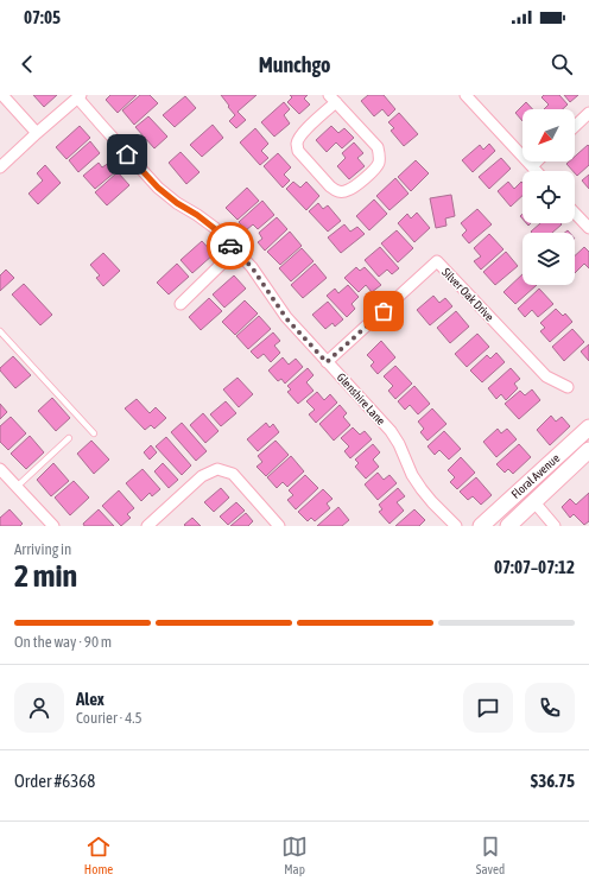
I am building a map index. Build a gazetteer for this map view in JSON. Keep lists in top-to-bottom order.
{
  "streets": {
    "street": ["Silver Oak Drive", "Glenshire Lane", "Floral Avenue"]
  },
  "crossings": [
    ["Silver Oak Drive", "Glenshire Lane"]
  ],
  "north": "bottom left",
  "page": {
    "status": "07:05",
    "header": "Munchgo",
    "heading": ["2 min", "Arriving in", "07:07–07:12"],
    "panel": [
      "Alex",
      "Courier · 4.5",
      "Order #6368",
      "$36.75"
    ],
    "bar": "On the way · 90 m",
    "tabs": ["Home", "Map", "Saved"]
  }
}
